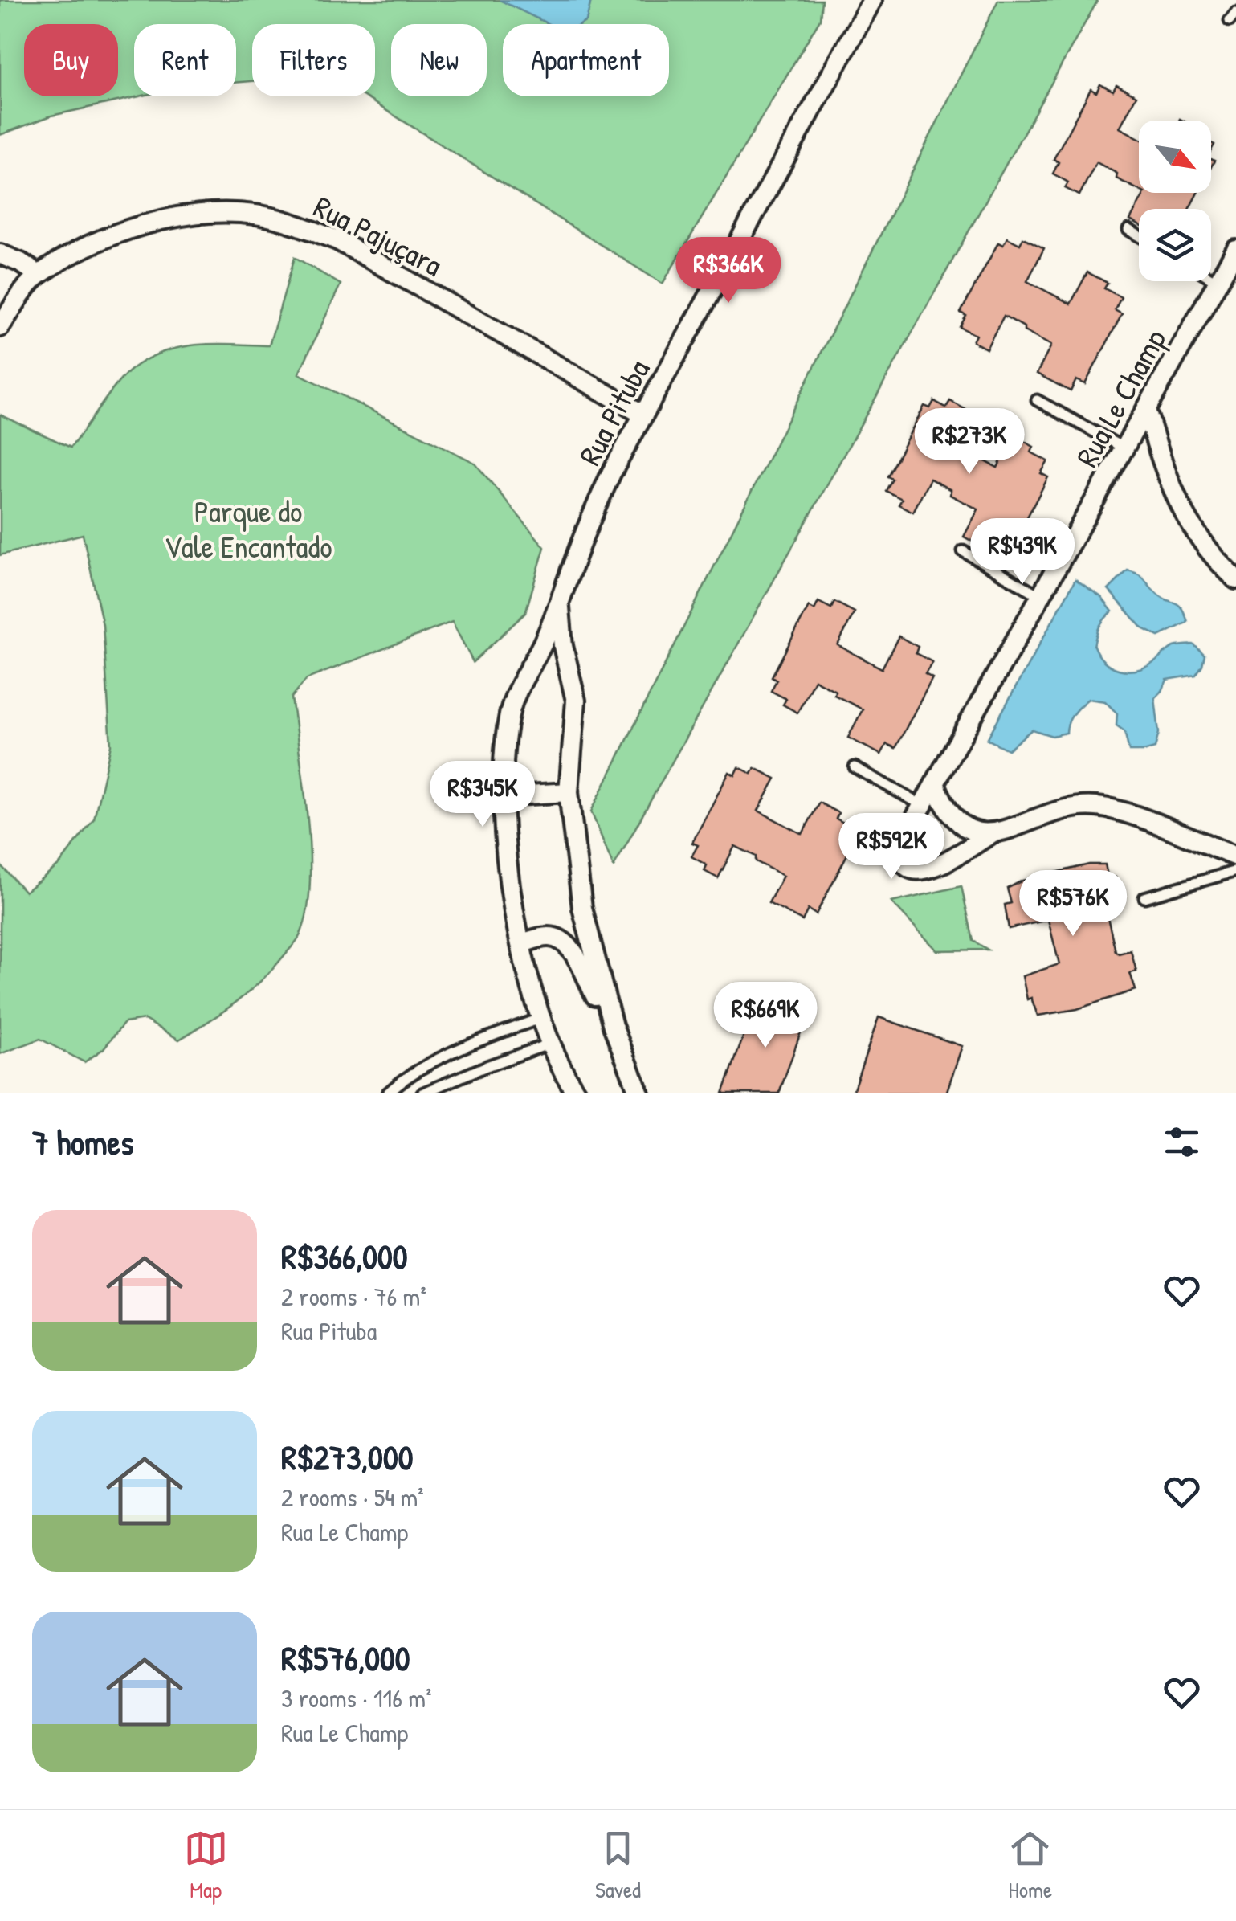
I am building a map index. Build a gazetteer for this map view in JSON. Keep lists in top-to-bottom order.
{
  "streets": {
    "street": ["Rua Pajuçara", "Rua Le Champ", "Rua Pituba"]
  },
  "crossings": [
    ["Rua Pajuçara", "Rua Pituba"]
  ],
  "parks": ["Parque do Vale Encantado"],
  "north": "bottom right",
  "page": {
    "chip": [
      "Buy",
      "Rent",
      "Filters",
      "New",
      "Apartment"
    ],
    "price": [
      "R$366K",
      "R$273K",
      "R$439K",
      "R$345K",
      "R$592K",
      "R$576K",
      "R$669K"
    ],
    "heading": "7 homes",
    "list": [
      {
        "name": "R$366,000",
        "note": "2 rooms · 76 m² · Rua Pituba"
      },
      {
        "name": "R$273,000",
        "note": "2 rooms · 54 m² · Rua Le Champ"
      },
      {
        "name": "R$576,000",
        "note": "3 rooms · 116 m² · Rua Le Champ"
      }
    ],
    "tabs": ["Map", "Saved", "Home"]
  }
}
